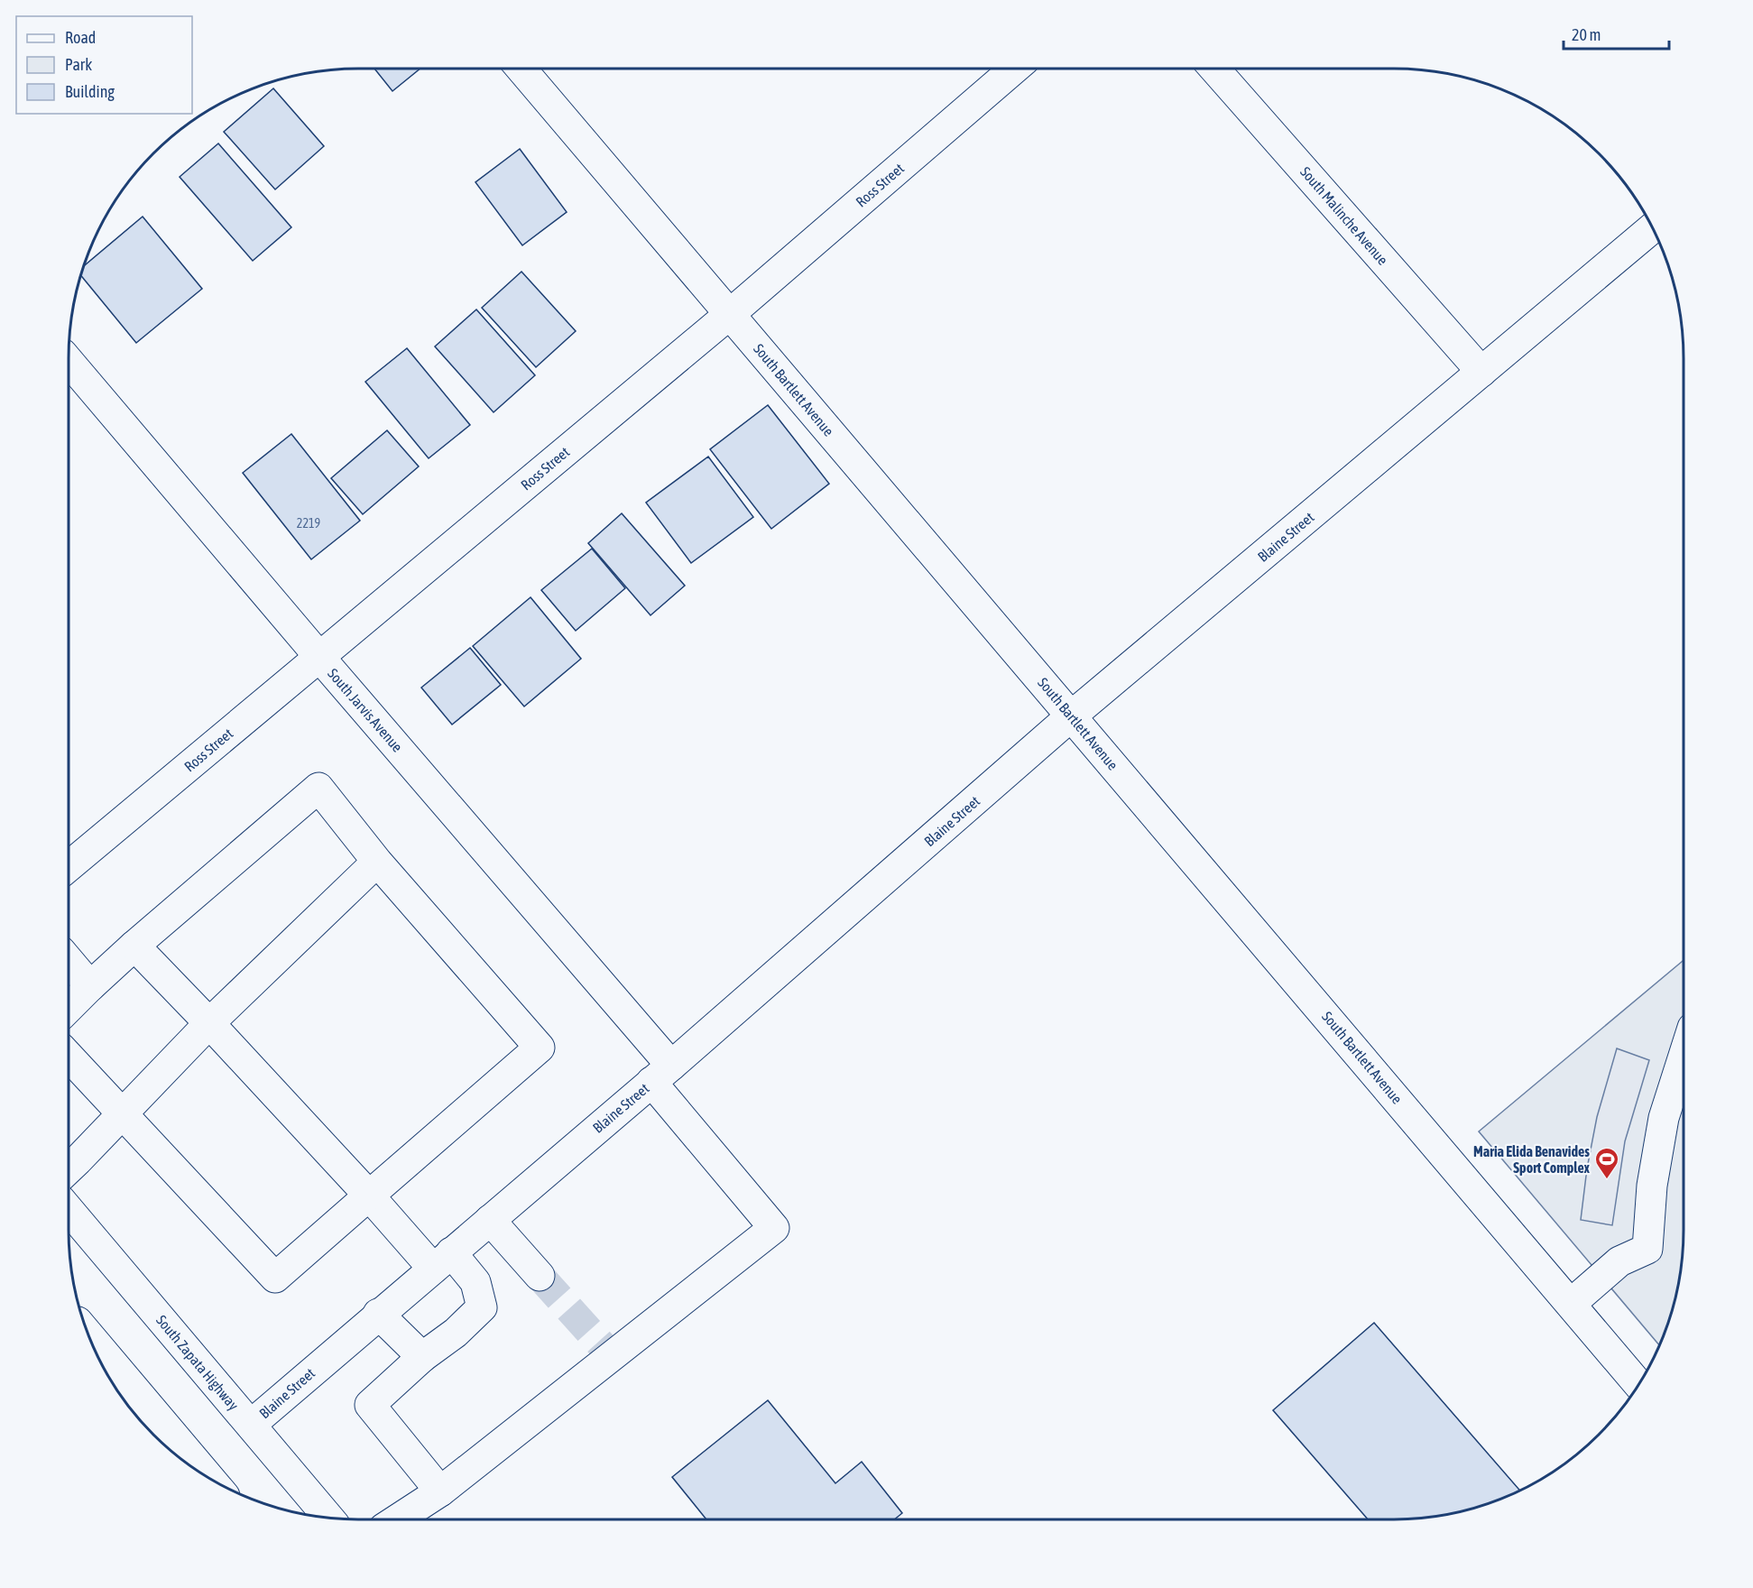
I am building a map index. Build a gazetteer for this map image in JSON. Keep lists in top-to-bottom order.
{
  "streets": {
    "street": [
      "Ross Street",
      "South Malinche Avenue",
      "South Bartlett Avenue",
      "Blaine Street",
      "South Jarvis Avenue",
      "South Zapata Highway"
    ]
  },
  "crossings": [
    ["Ross Street", "South Bartlett Avenue"],
    ["Ross Street", "South Jarvis Avenue"],
    ["South Malinche Avenue", "Blaine Street"],
    ["South Bartlett Avenue", "Blaine Street"],
    ["Blaine Street", "South Jarvis Avenue"],
    ["Blaine Street", "South Zapata Highway"]
  ],
  "places": {
    "sports": ["Maria Elida Benavides Sport Complex"]
  },
  "house_numbers": ["2219"],
  "legend": ["Road", "Park", "Building"],
  "scale_bar": "20 m"
}
